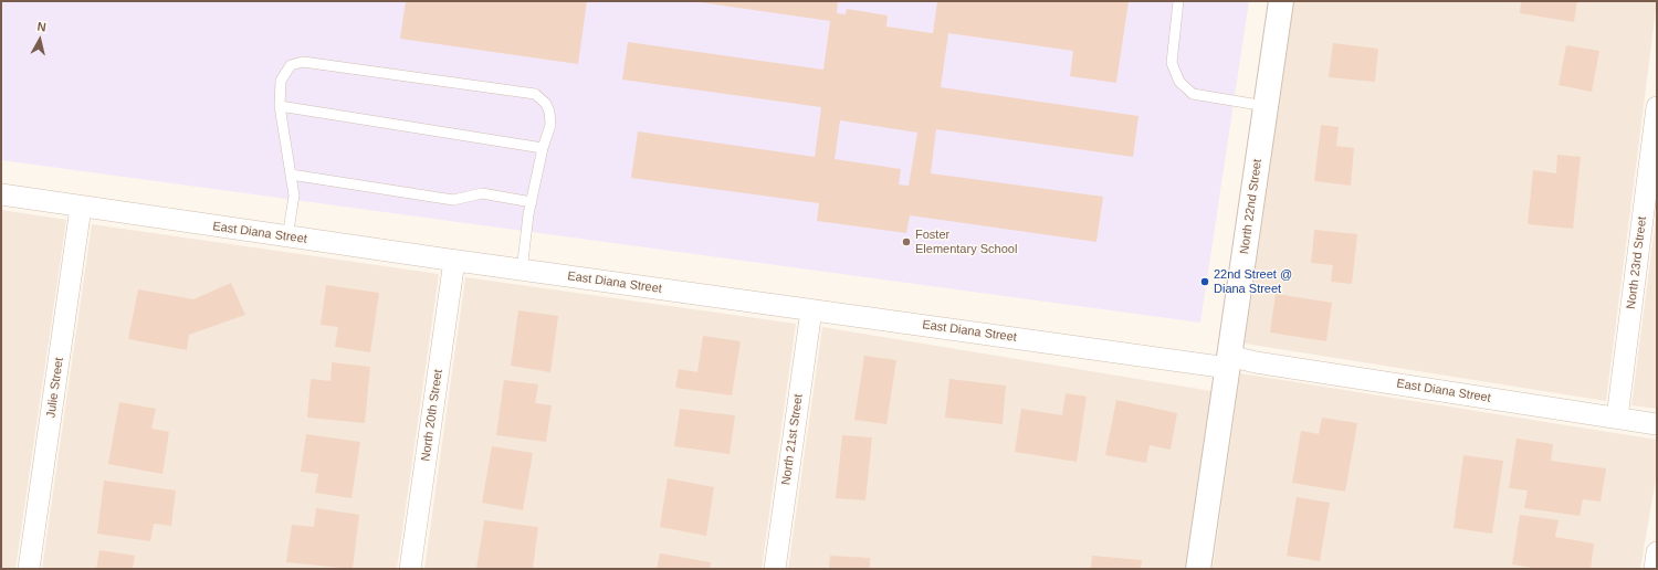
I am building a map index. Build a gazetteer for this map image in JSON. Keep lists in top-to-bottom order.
{
  "streets": {
    "street": [
      "North 22nd Street",
      "East Diana Street",
      "North 23rd Street",
      "Julie Street",
      "North 20th Street",
      "North 21st Street"
    ]
  },
  "crossings": [
    ["North 22nd Street", "East Diana Street"],
    ["East Diana Street", "North 23rd Street"],
    ["East Diana Street", "Julie Street"],
    ["East Diana Street", "North 20th Street"],
    ["East Diana Street", "North 21st Street"]
  ],
  "places": ["Foster Elementary School", "22nd Street @ Diana Street"],
  "north": "top"
}
